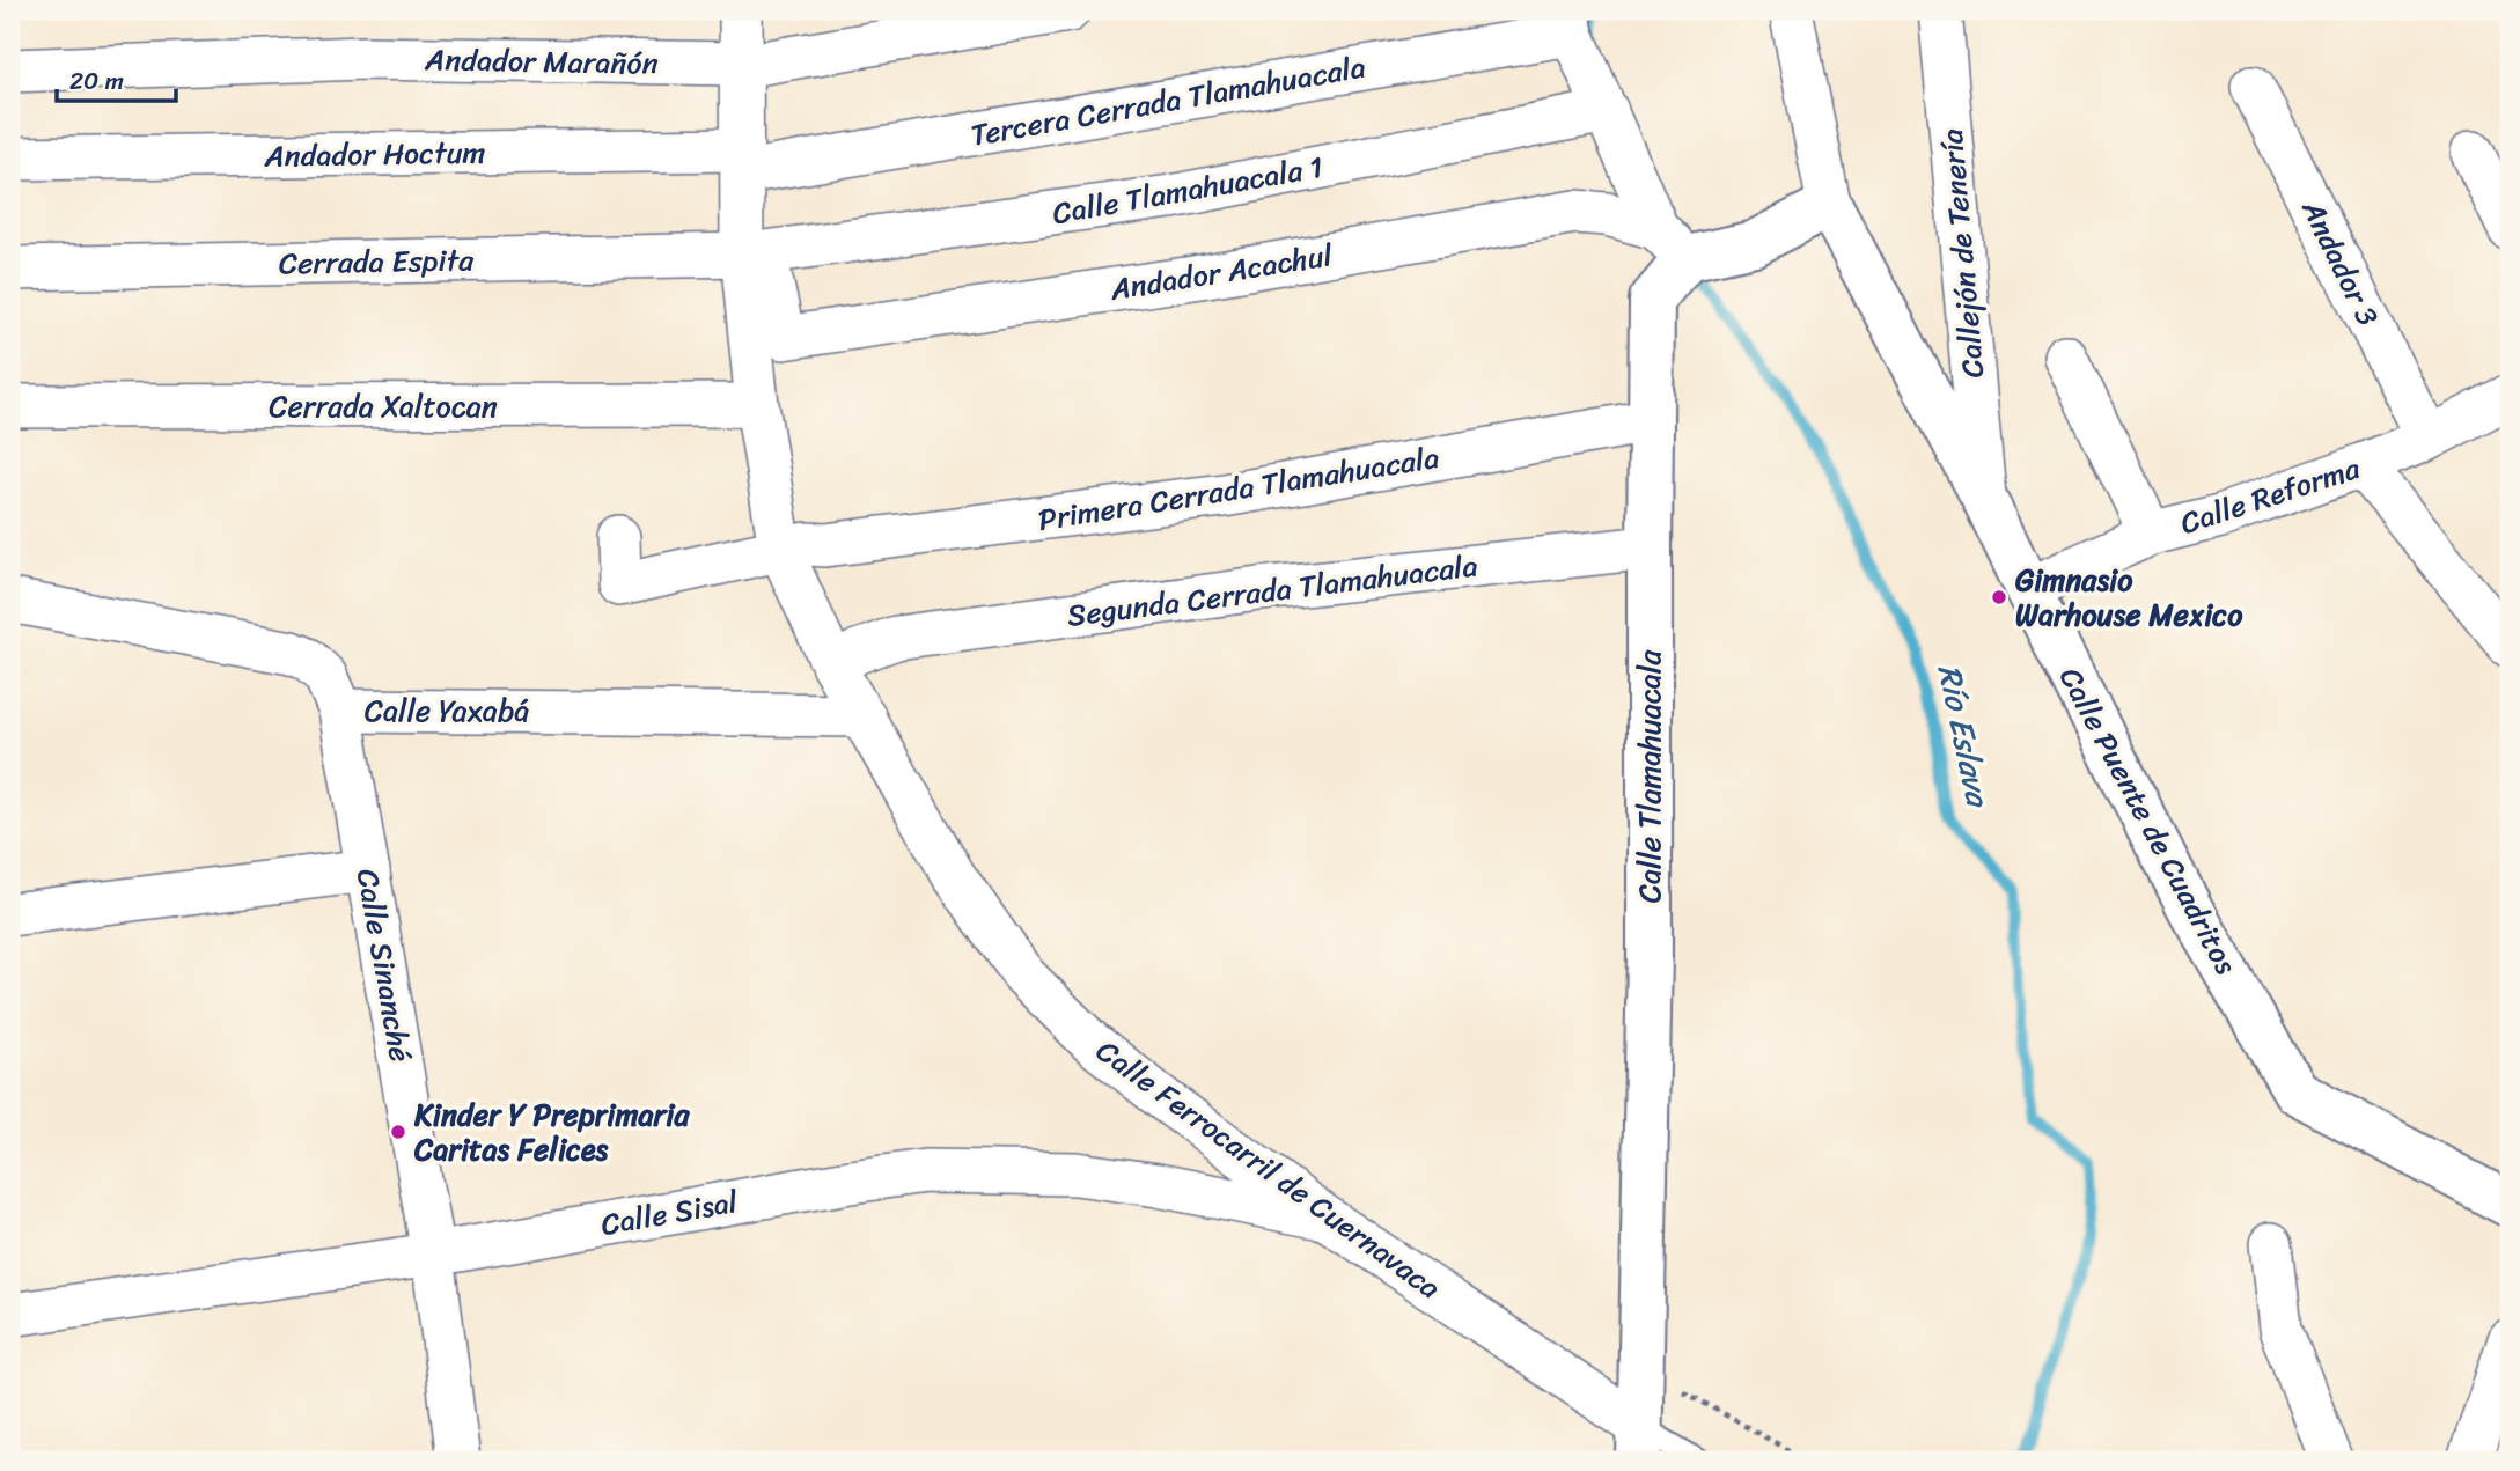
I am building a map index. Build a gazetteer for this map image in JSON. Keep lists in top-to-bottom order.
{
  "streets": {
    "street": [
      "Andador Marañón",
      "Tercera Cerrada Tlamahuacala",
      "Andador Hoctum",
      "Calle Tlamahuacala 1",
      "Callejón de Tenería",
      "Cerrada Espita",
      "Andador 3",
      "Andador Acachul",
      "Cerrada Xaltocan",
      "Primera Cerrada Tlamahuacala",
      "Calle Reforma",
      "Segunda Cerrada Tlamahuacala",
      "Calle Yaxabá",
      "Calle Tlamahuacala",
      "Calle Puente de Cuadritos",
      "Calle Sinanché",
      "Calle Ferrocarril de Cuernavaca",
      "Calle Sisal"
    ]
  },
  "crossings": [
    ["Andador Marañón", "Calle Ferrocarril de Cuernavaca"],
    ["Tercera Cerrada Tlamahuacala", "Andador Hoctum"],
    ["Tercera Cerrada Tlamahuacala", "Calle Ferrocarril de Cuernavaca"],
    ["Andador Hoctum", "Calle Ferrocarril de Cuernavaca"],
    ["Calle Tlamahuacala 1", "Cerrada Espita"],
    ["Calle Tlamahuacala 1", "Calle Ferrocarril de Cuernavaca"],
    ["Callejón de Tenería", "Calle Puente de Cuadritos"],
    ["Cerrada Espita", "Calle Ferrocarril de Cuernavaca"],
    ["Andador 3", "Calle Reforma"],
    ["Andador Acachul", "Calle Tlamahuacala"],
    ["Andador Acachul", "Calle Ferrocarril de Cuernavaca"],
    ["Cerrada Xaltocan", "Calle Ferrocarril de Cuernavaca"],
    ["Primera Cerrada Tlamahuacala", "Calle Tlamahuacala"],
    ["Primera Cerrada Tlamahuacala", "Calle Ferrocarril de Cuernavaca"],
    ["Calle Reforma", "Calle Puente de Cuadritos"],
    ["Segunda Cerrada Tlamahuacala", "Calle Tlamahuacala"],
    ["Segunda Cerrada Tlamahuacala", "Calle Ferrocarril de Cuernavaca"],
    ["Calle Yaxabá", "Calle Sinanché"],
    ["Calle Yaxabá", "Calle Ferrocarril de Cuernavaca"],
    ["Calle Tlamahuacala", "Calle Ferrocarril de Cuernavaca"],
    ["Calle Sinanché", "Calle Sisal"],
    ["Calle Ferrocarril de Cuernavaca", "Calle Sisal"]
  ],
  "water": ["Río Eslava"],
  "places": ["Gimnasio Warhouse Mexico", "Kinder Y Preprimaria Caritas Felices"],
  "scale_bar": "20 m"
}
